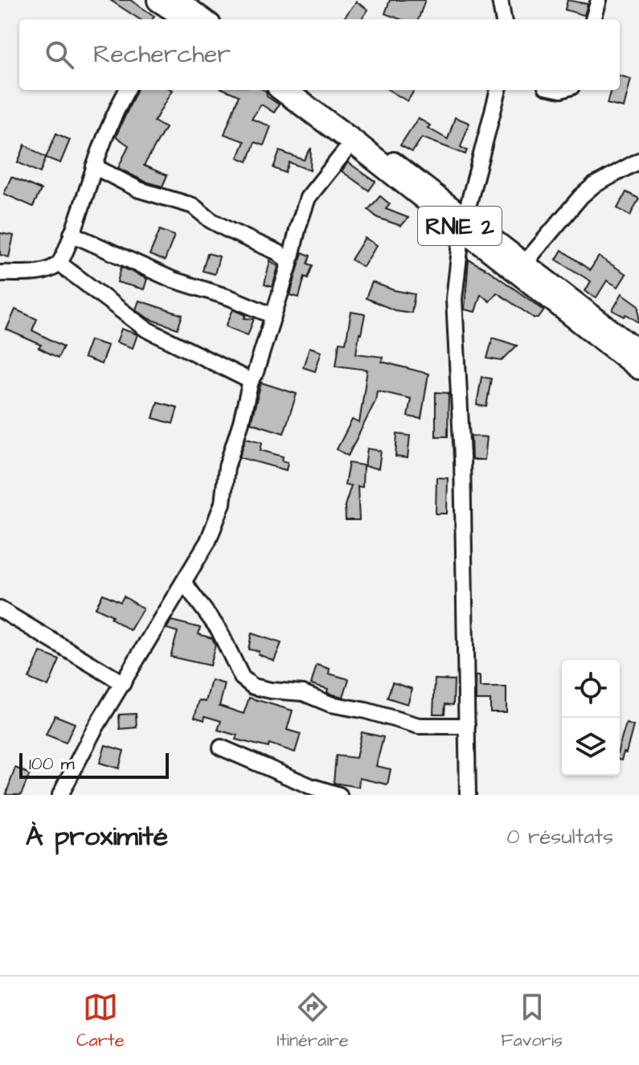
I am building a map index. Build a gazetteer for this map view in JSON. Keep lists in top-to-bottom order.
{
  "streets": {
    "highway": ["RNIE 2"]
  },
  "scale_bar": "100 m",
  "page": {
    "search": "Rechercher",
    "scale": "100 m",
    "heading": ["À proximité", "0 résultats"],
    "nav": ["Carte", "Itinéraire", "Favoris"]
  }
}
